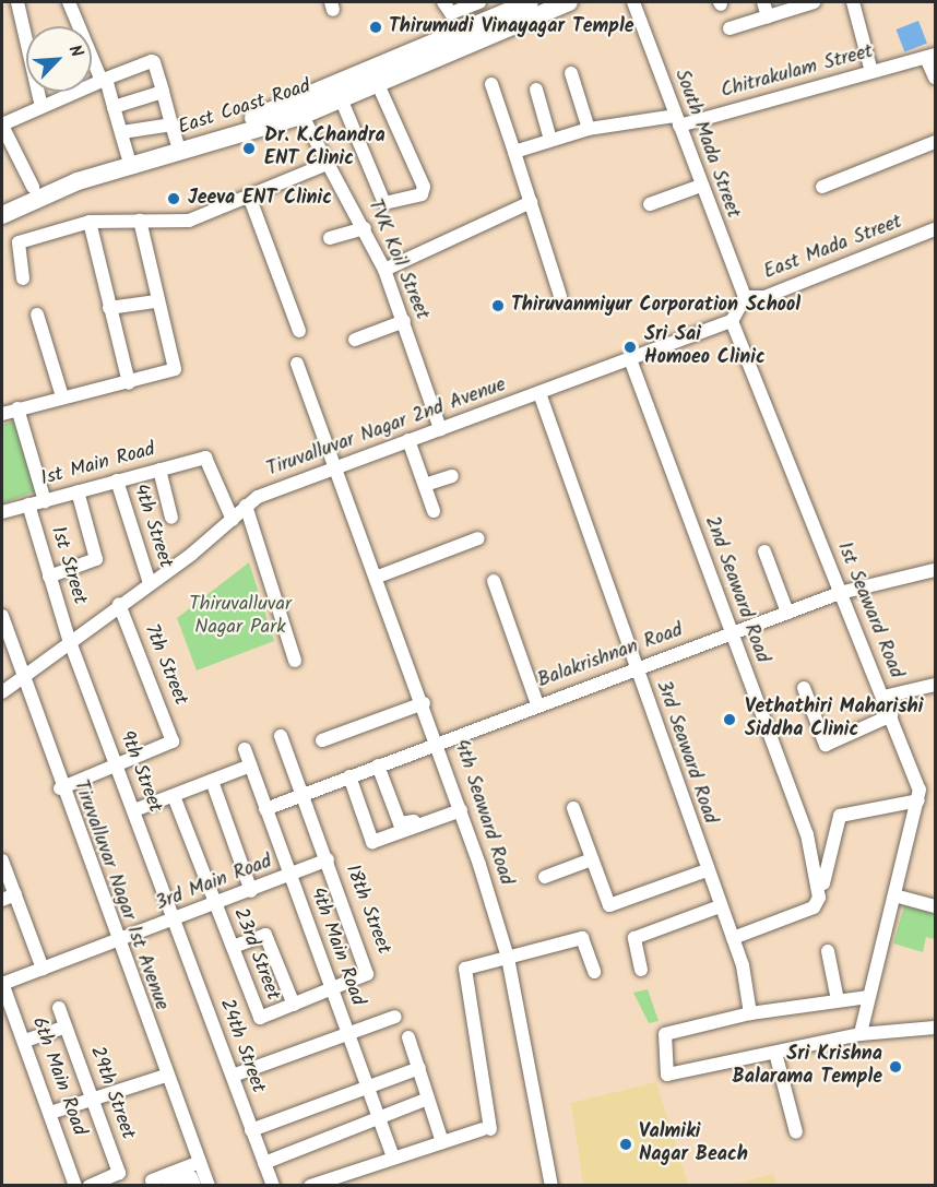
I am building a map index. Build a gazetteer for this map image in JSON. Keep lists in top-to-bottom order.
{
  "streets": {
    "main road": ["East Coast Road"],
    "street": [
      "Chitrakulam Street",
      "South Mada Street",
      "East Mada Street",
      "TVK Koil Street",
      "Tiruvalluvar Nagar 2nd Avenue",
      "1st Main Road",
      "4th Street",
      "1st Street",
      "2nd Seaward Road",
      "1st Seaward Road",
      "Balakrishnan Road",
      "7th Street",
      "3rd Seaward Road",
      "9th Street",
      "4th Seaward Road",
      "3rd Main Road",
      "Tiruvalluvar Nagar 1st Avenue",
      "18th Street",
      "4th Main Road",
      "23rd Street",
      "24th Street",
      "6th Main Road",
      "29th Street"
    ]
  },
  "crossings": [
    ["Chitrakulam Street", "South Mada Street"],
    ["East Coast Road", "TVK Koil Street"],
    ["South Mada Street", "East Mada Street"],
    ["TVK Koil Street", "Tiruvalluvar Nagar 2nd Avenue"],
    ["Tiruvalluvar Nagar 2nd Avenue", "1st Main Road"],
    ["Tiruvalluvar Nagar 2nd Avenue", "4th Street"],
    ["Tiruvalluvar Nagar 2nd Avenue", "1st Street"],
    ["Tiruvalluvar Nagar 2nd Avenue", "2nd Seaward Road"],
    ["Tiruvalluvar Nagar 2nd Avenue", "1st Seaward Road"],
    ["Tiruvalluvar Nagar 2nd Avenue", "7th Street"],
    ["Tiruvalluvar Nagar 2nd Avenue", "3rd Seaward Road"],
    ["Tiruvalluvar Nagar 2nd Avenue", "9th Street"],
    ["Tiruvalluvar Nagar 2nd Avenue", "4th Seaward Road"],
    ["Tiruvalluvar Nagar 2nd Avenue", "Tiruvalluvar Nagar 1st Avenue"],
    ["1st Main Road", "4th Street"],
    ["1st Main Road", "1st Street"],
    ["1st Street", "9th Street"],
    ["2nd Seaward Road", "Balakrishnan Road"],
    ["2nd Seaward Road", "3rd Seaward Road"],
    ["1st Seaward Road", "Balakrishnan Road"],
    ["Balakrishnan Road", "3rd Seaward Road"],
    ["Balakrishnan Road", "4th Seaward Road"],
    ["Balakrishnan Road", "4th Main Road"],
    ["7th Street", "9th Street"],
    ["9th Street", "3rd Main Road"],
    ["9th Street", "24th Street"],
    ["3rd Main Road", "Tiruvalluvar Nagar 1st Avenue"],
    ["3rd Main Road", "18th Street"],
    ["3rd Main Road", "4th Main Road"],
    ["3rd Main Road", "23rd Street"],
    ["3rd Main Road", "24th Street"],
    ["3rd Main Road", "6th Main Road"],
    ["18th Street", "4th Main Road"]
  ],
  "parks": ["Thiruvalluvar Nagar Park"],
  "places": [
    "Thirumudi Vinayagar Temple",
    "Dr. K.Chandra ENT Clinic",
    "Jeeva ENT Clinic",
    "Thiruvanmiyur Corporation School",
    "Sri Sai Homoeo Clinic",
    "Vethathiri Maharishi Siddha Clinic",
    "Sri Krishna Balarama Temple",
    "Valmiki Nagar Beach"
  ],
  "north": "top right"
}
